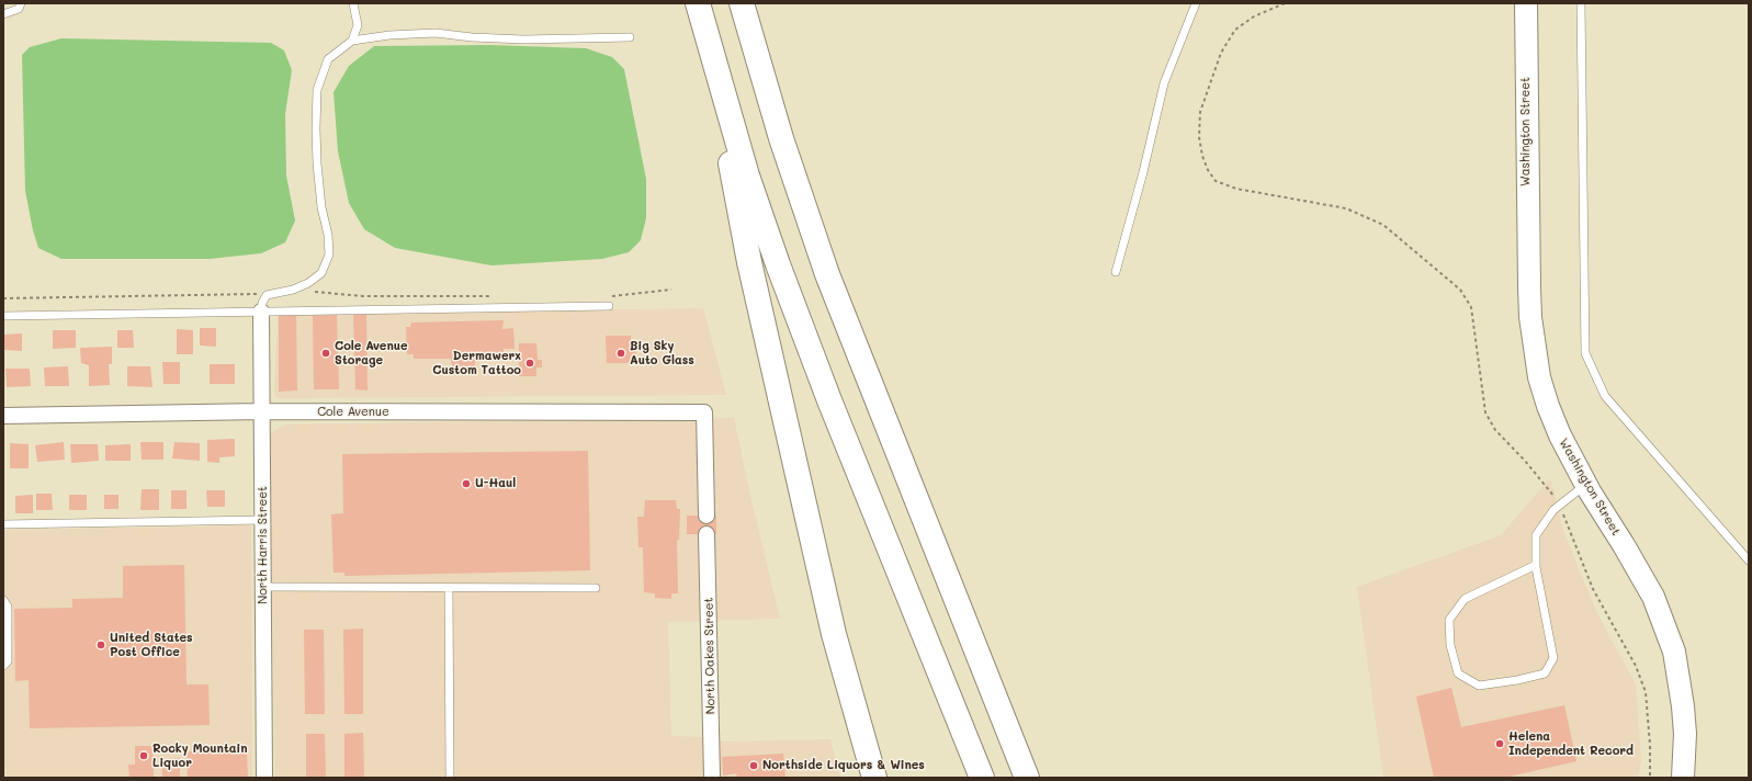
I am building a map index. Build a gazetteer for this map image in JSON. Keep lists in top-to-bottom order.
{
  "streets": {
    "main road": ["Washington Street"],
    "street": ["Cole Avenue", "North Harris Street", "North Oakes Street"]
  },
  "crossings": [
    ["Cole Avenue", "North Harris Street"]
  ],
  "places": [
    "Cole Avenue Storage",
    "Big Sky Auto Glass",
    "Dermawerx Custom Tattoo",
    "U-Haul",
    "United States Post Office",
    "Helena Independent Record",
    "Rocky Mountain Liquor",
    "Northside Liquors & Wines"
  ]
}
